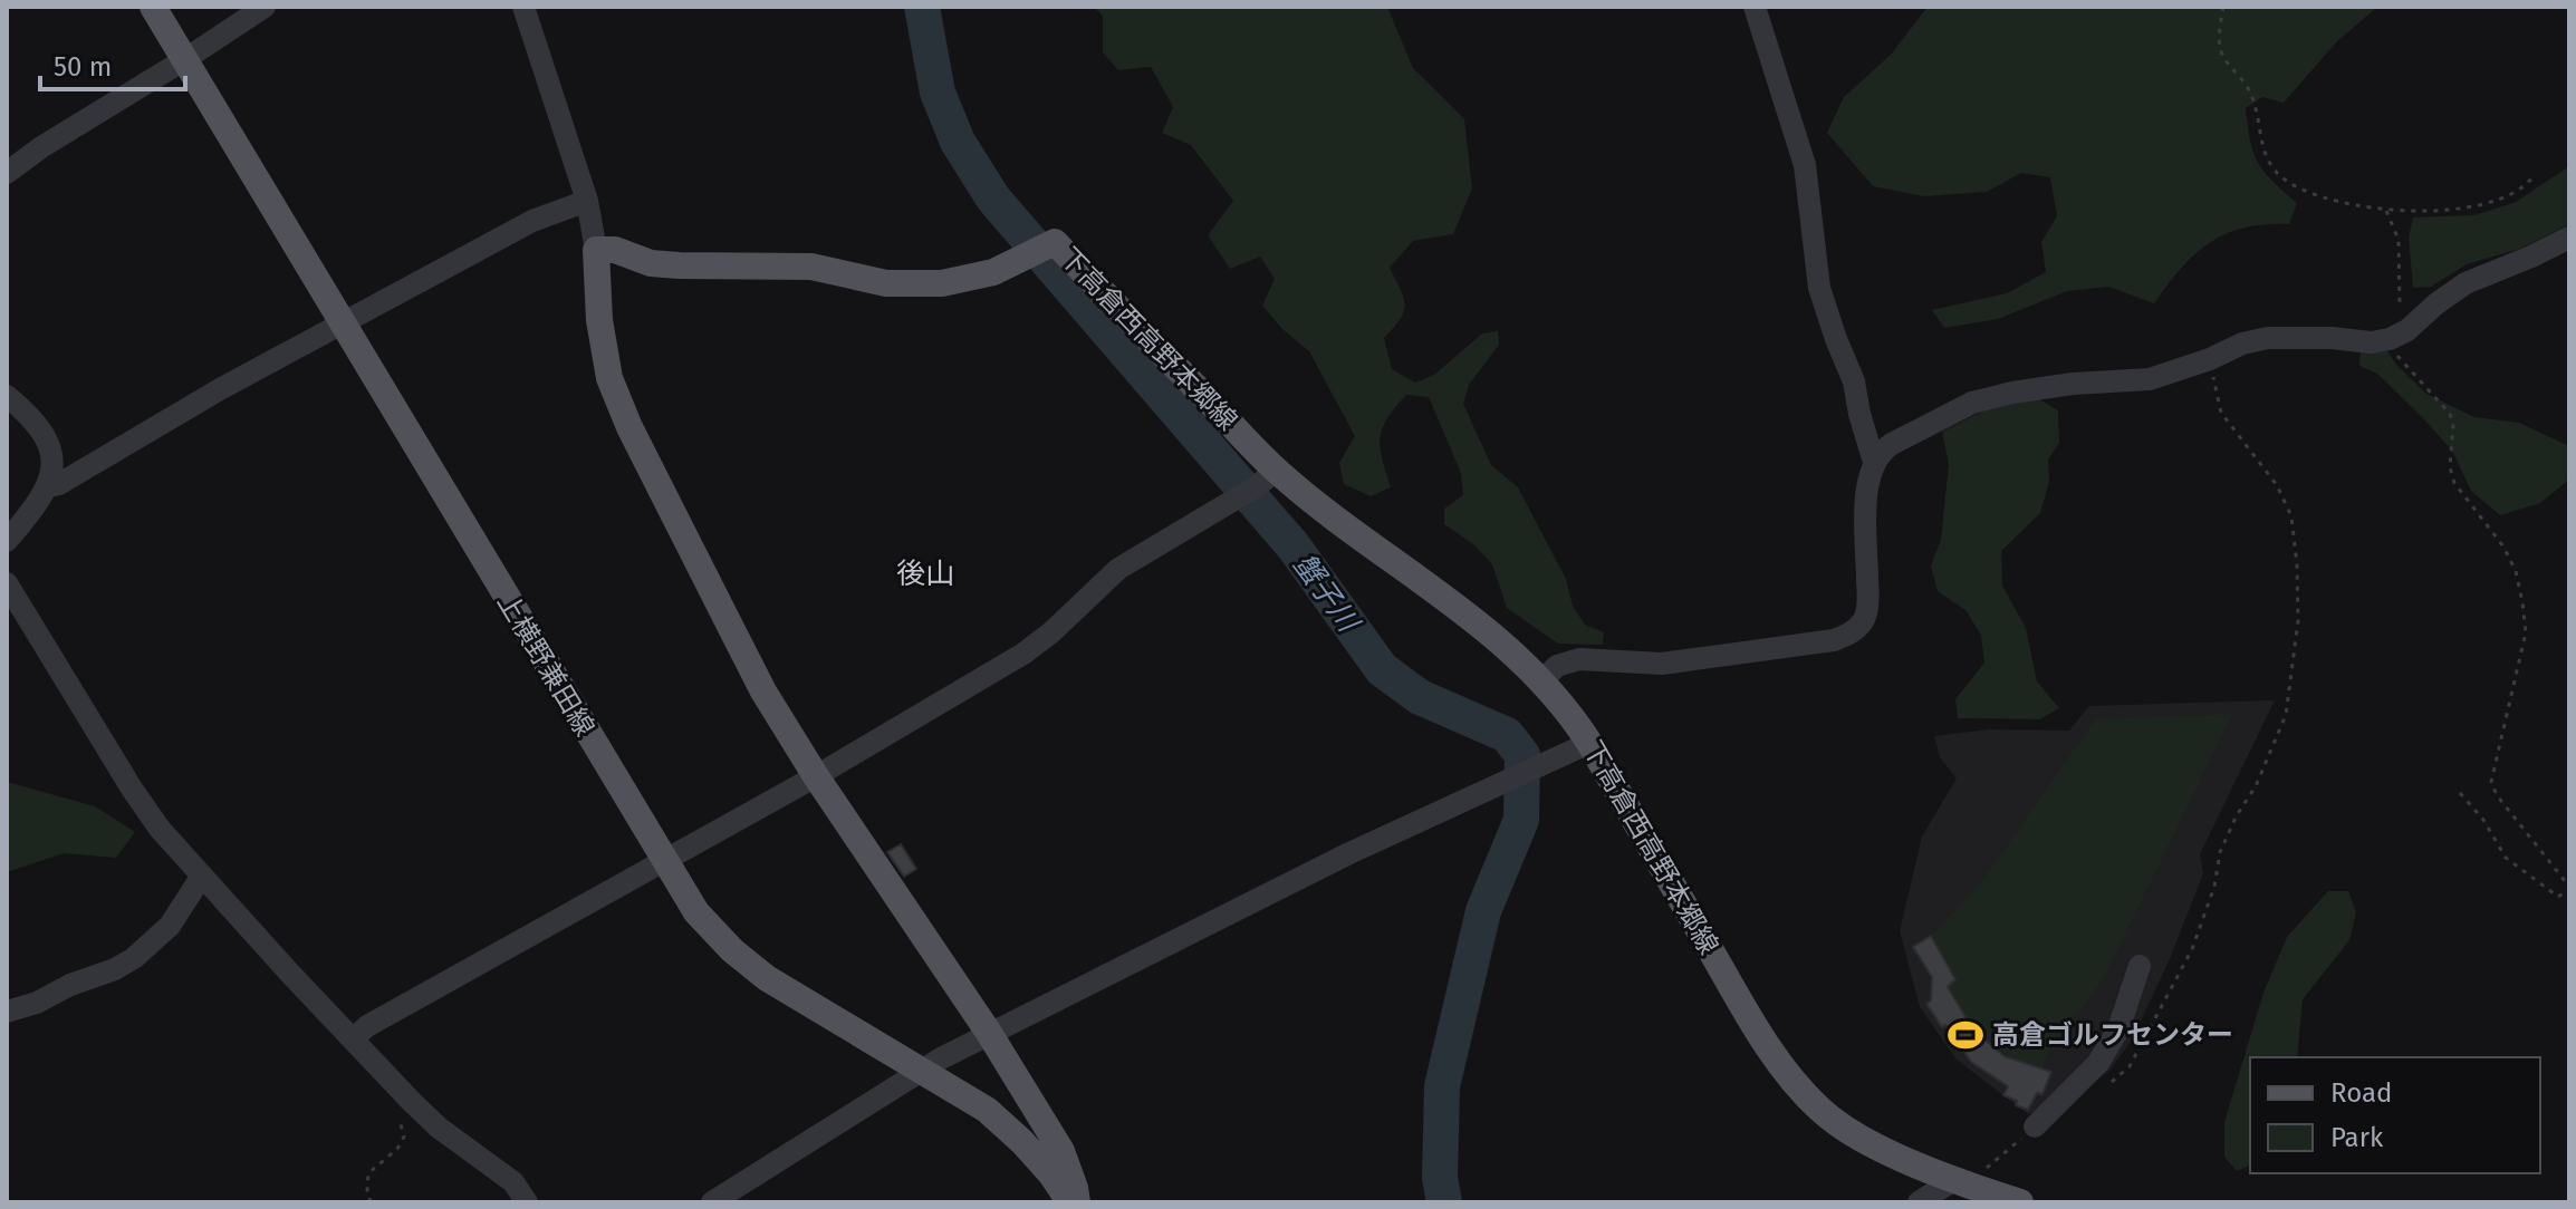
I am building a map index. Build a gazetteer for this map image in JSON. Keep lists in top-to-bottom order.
{
  "streets": {
    "main road": ["下高倉西高野本郷線", "上横野兼田線"]
  },
  "districts": ["後山"],
  "water": ["蟹子川"],
  "places": {
    "sports": ["高倉ゴルフセンター"]
  },
  "legend": ["Road", "Park"],
  "scale_bar": "50 m"
}
